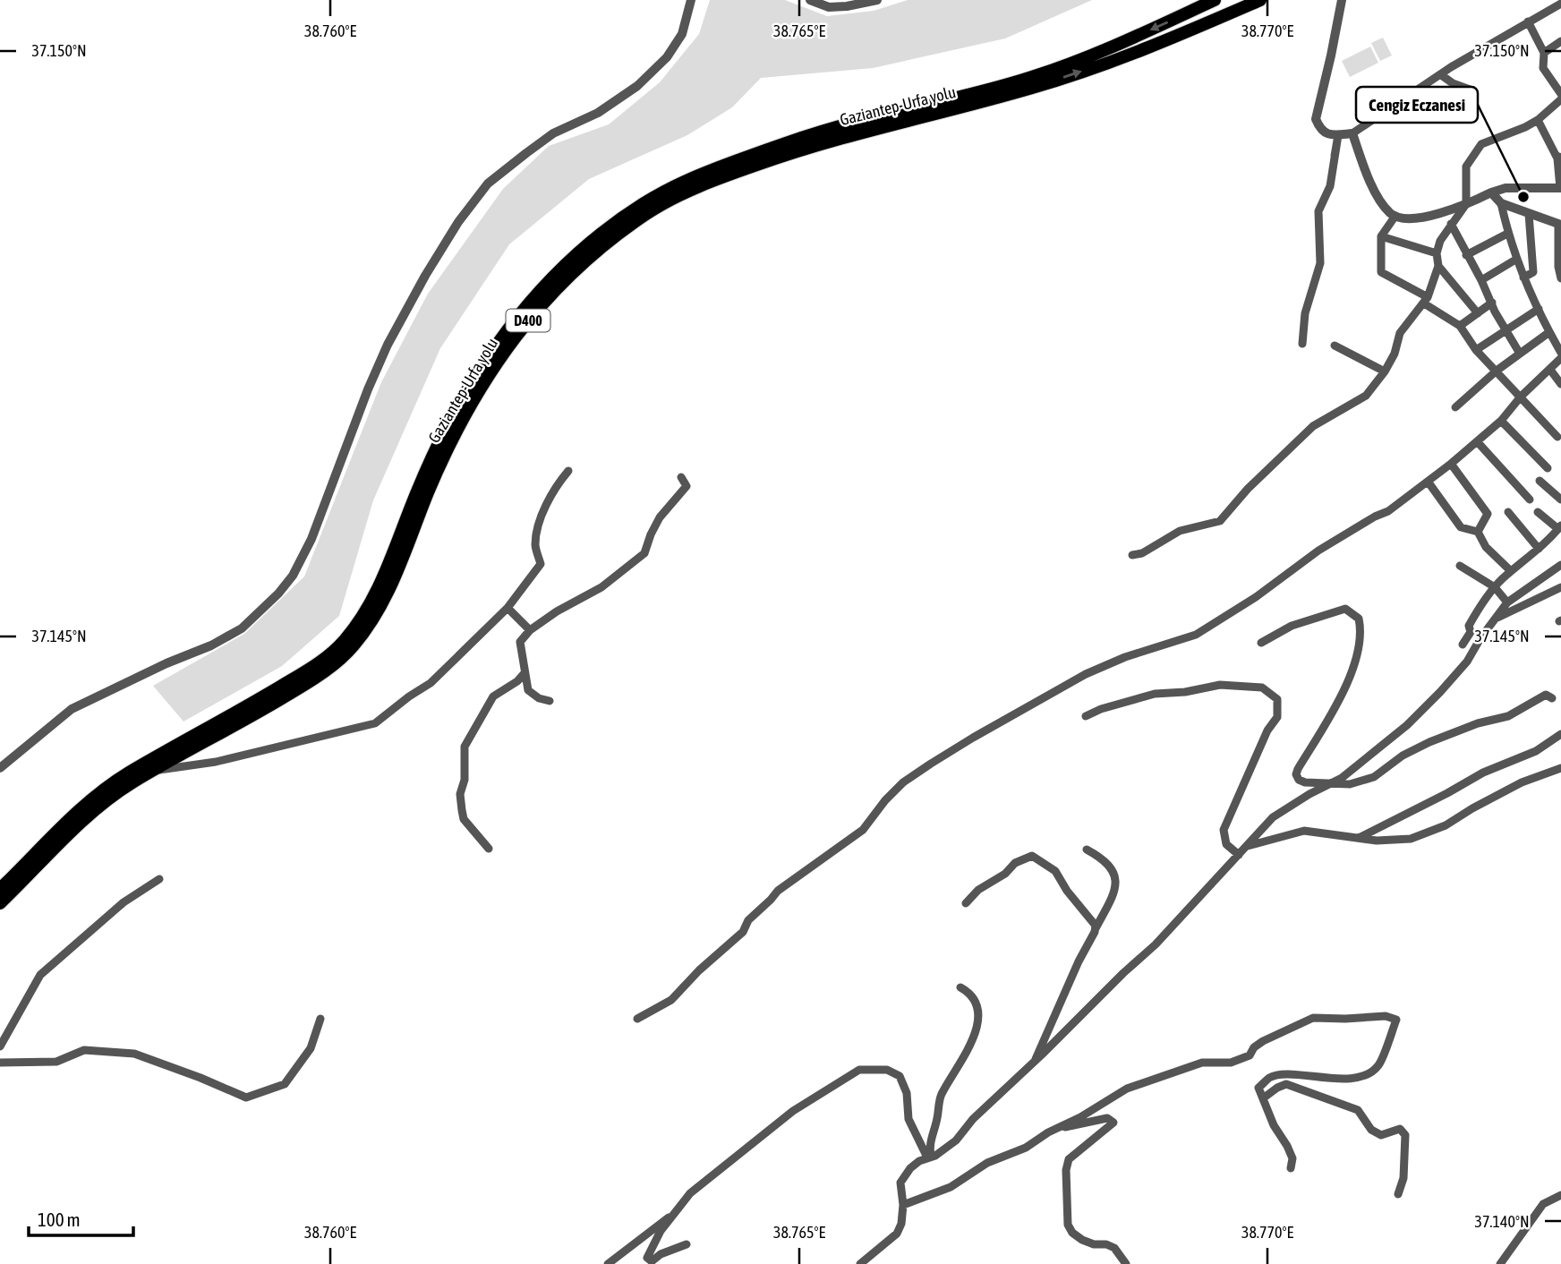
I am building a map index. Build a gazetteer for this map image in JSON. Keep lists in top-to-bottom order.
{
  "streets": {
    "highway": ["Gaziantep-Urfa yolu", "D400"]
  },
  "places": ["Cengiz Eczanesi"],
  "scale_bar": "100 m",
  "coordinates": [
    "38.760°E",
    "38.765°E",
    "38.770°E",
    "37.150°N",
    "37.145°N",
    "37.140°N"
  ]
}
